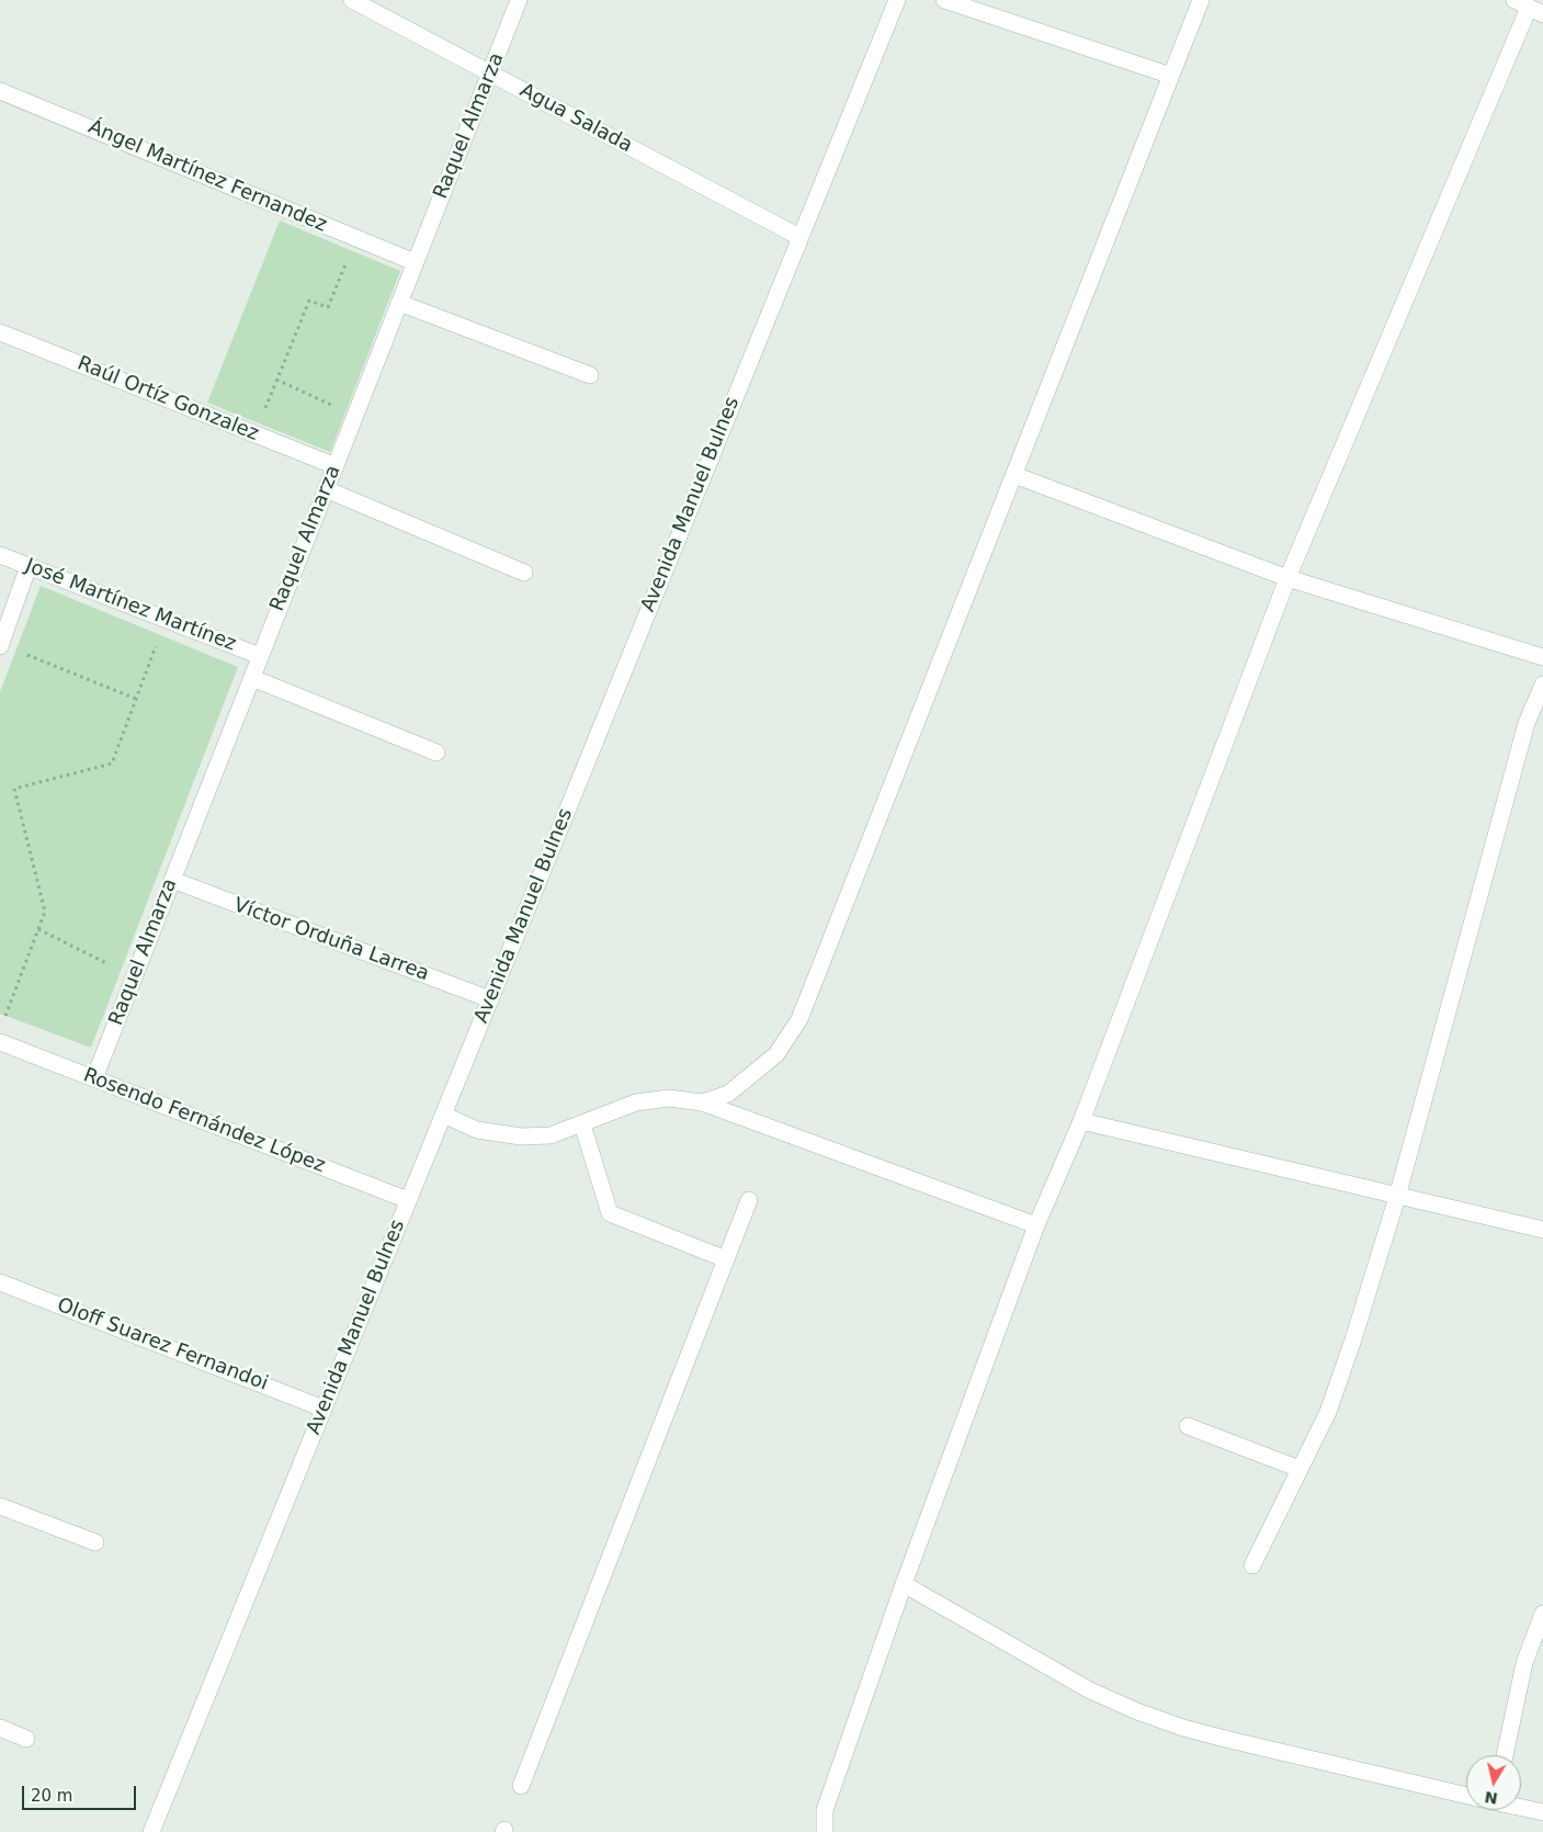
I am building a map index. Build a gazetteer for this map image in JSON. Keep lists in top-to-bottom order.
{
  "streets": {
    "street": [
      "Agua Salada",
      "Raquel Almarza",
      "Ángel Martínez Fernandez",
      "Raúl Ortíz Gonzalez",
      "Avenida Manuel Bulnes",
      "José Martínez Martínez",
      "Víctor Orduña Larrea",
      "Rosendo Fernández López",
      "Oloff Suarez Fernandoi"
    ]
  },
  "crossings": [
    ["Agua Salada", "Raquel Almarza"],
    ["Agua Salada", "Avenida Manuel Bulnes"],
    ["Raquel Almarza", "Ángel Martínez Fernandez"],
    ["Raquel Almarza", "Raúl Ortíz Gonzalez"],
    ["Raquel Almarza", "José Martínez Martínez"],
    ["Raquel Almarza", "Víctor Orduña Larrea"],
    ["Raquel Almarza", "Rosendo Fernández López"],
    ["Avenida Manuel Bulnes", "Víctor Orduña Larrea"],
    ["Avenida Manuel Bulnes", "Rosendo Fernández López"],
    ["Avenida Manuel Bulnes", "Oloff Suarez Fernandoi"]
  ],
  "scale_bar": "20 m",
  "north": "bottom"
}
